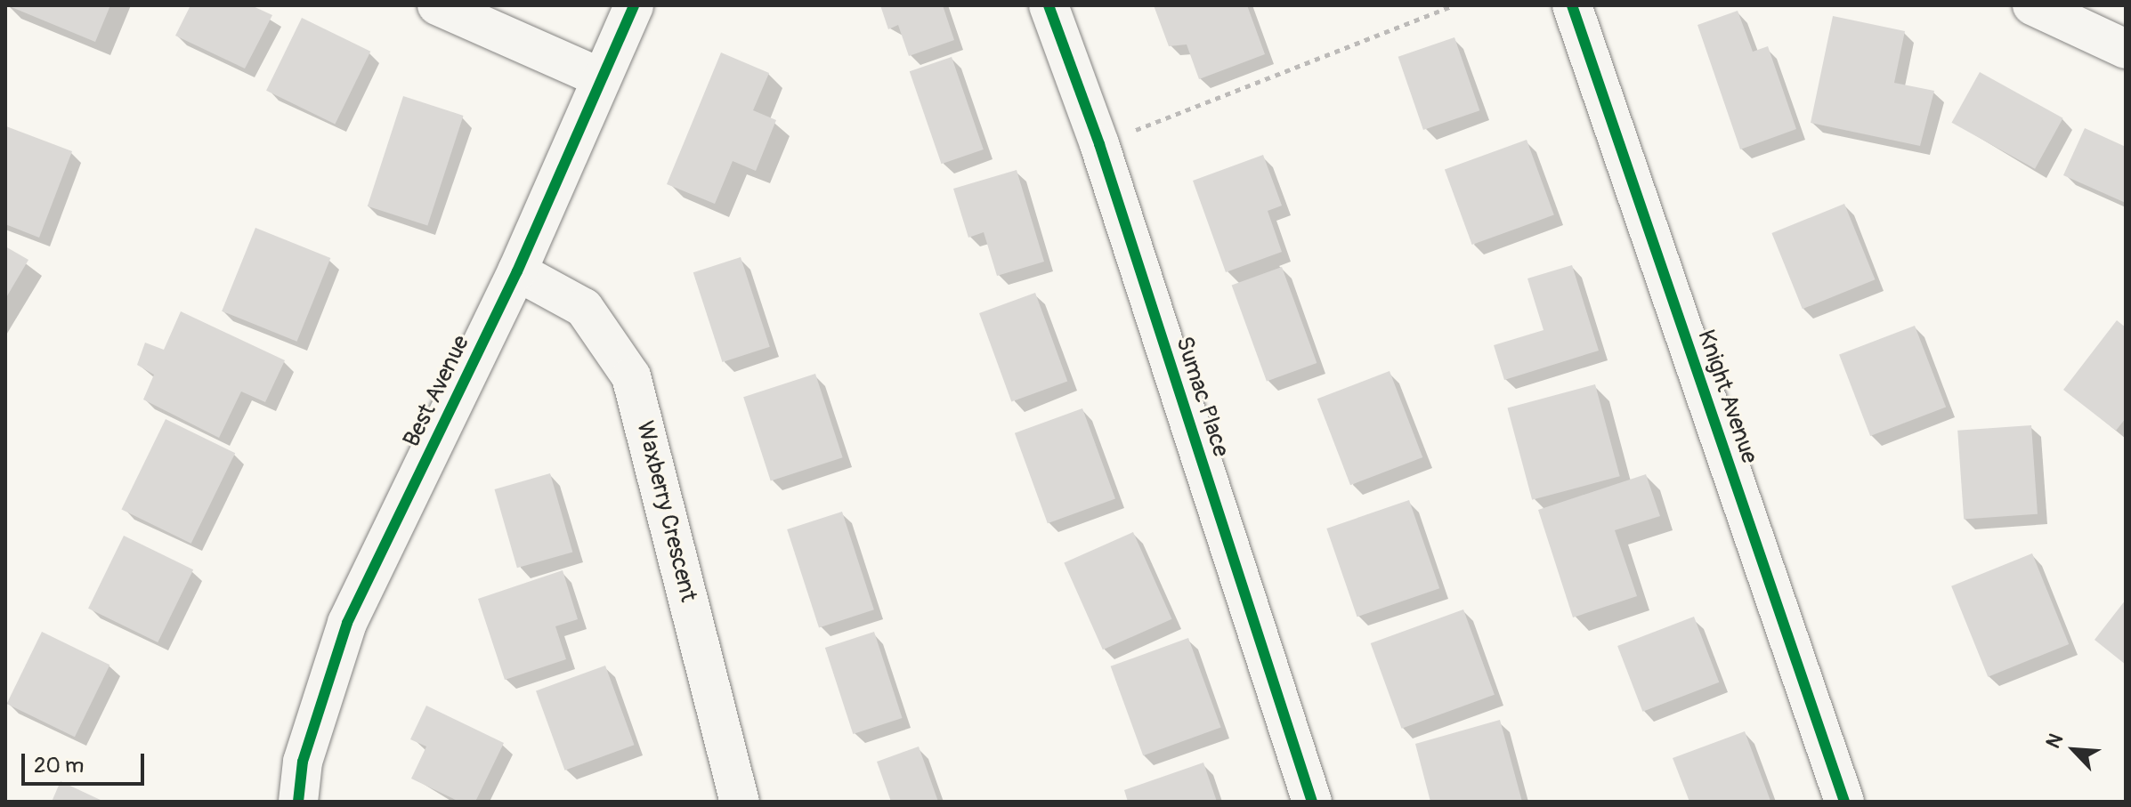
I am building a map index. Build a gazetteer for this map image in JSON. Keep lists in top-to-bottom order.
{
  "streets": {
    "street": [
      "Best Avenue",
      "Sumac Place",
      "Knight Avenue",
      "Waxberry Crescent"
    ]
  },
  "crossings": [
    ["Best Avenue", "Waxberry Crescent"]
  ],
  "scale_bar": "20 m",
  "north": "top left"
}
